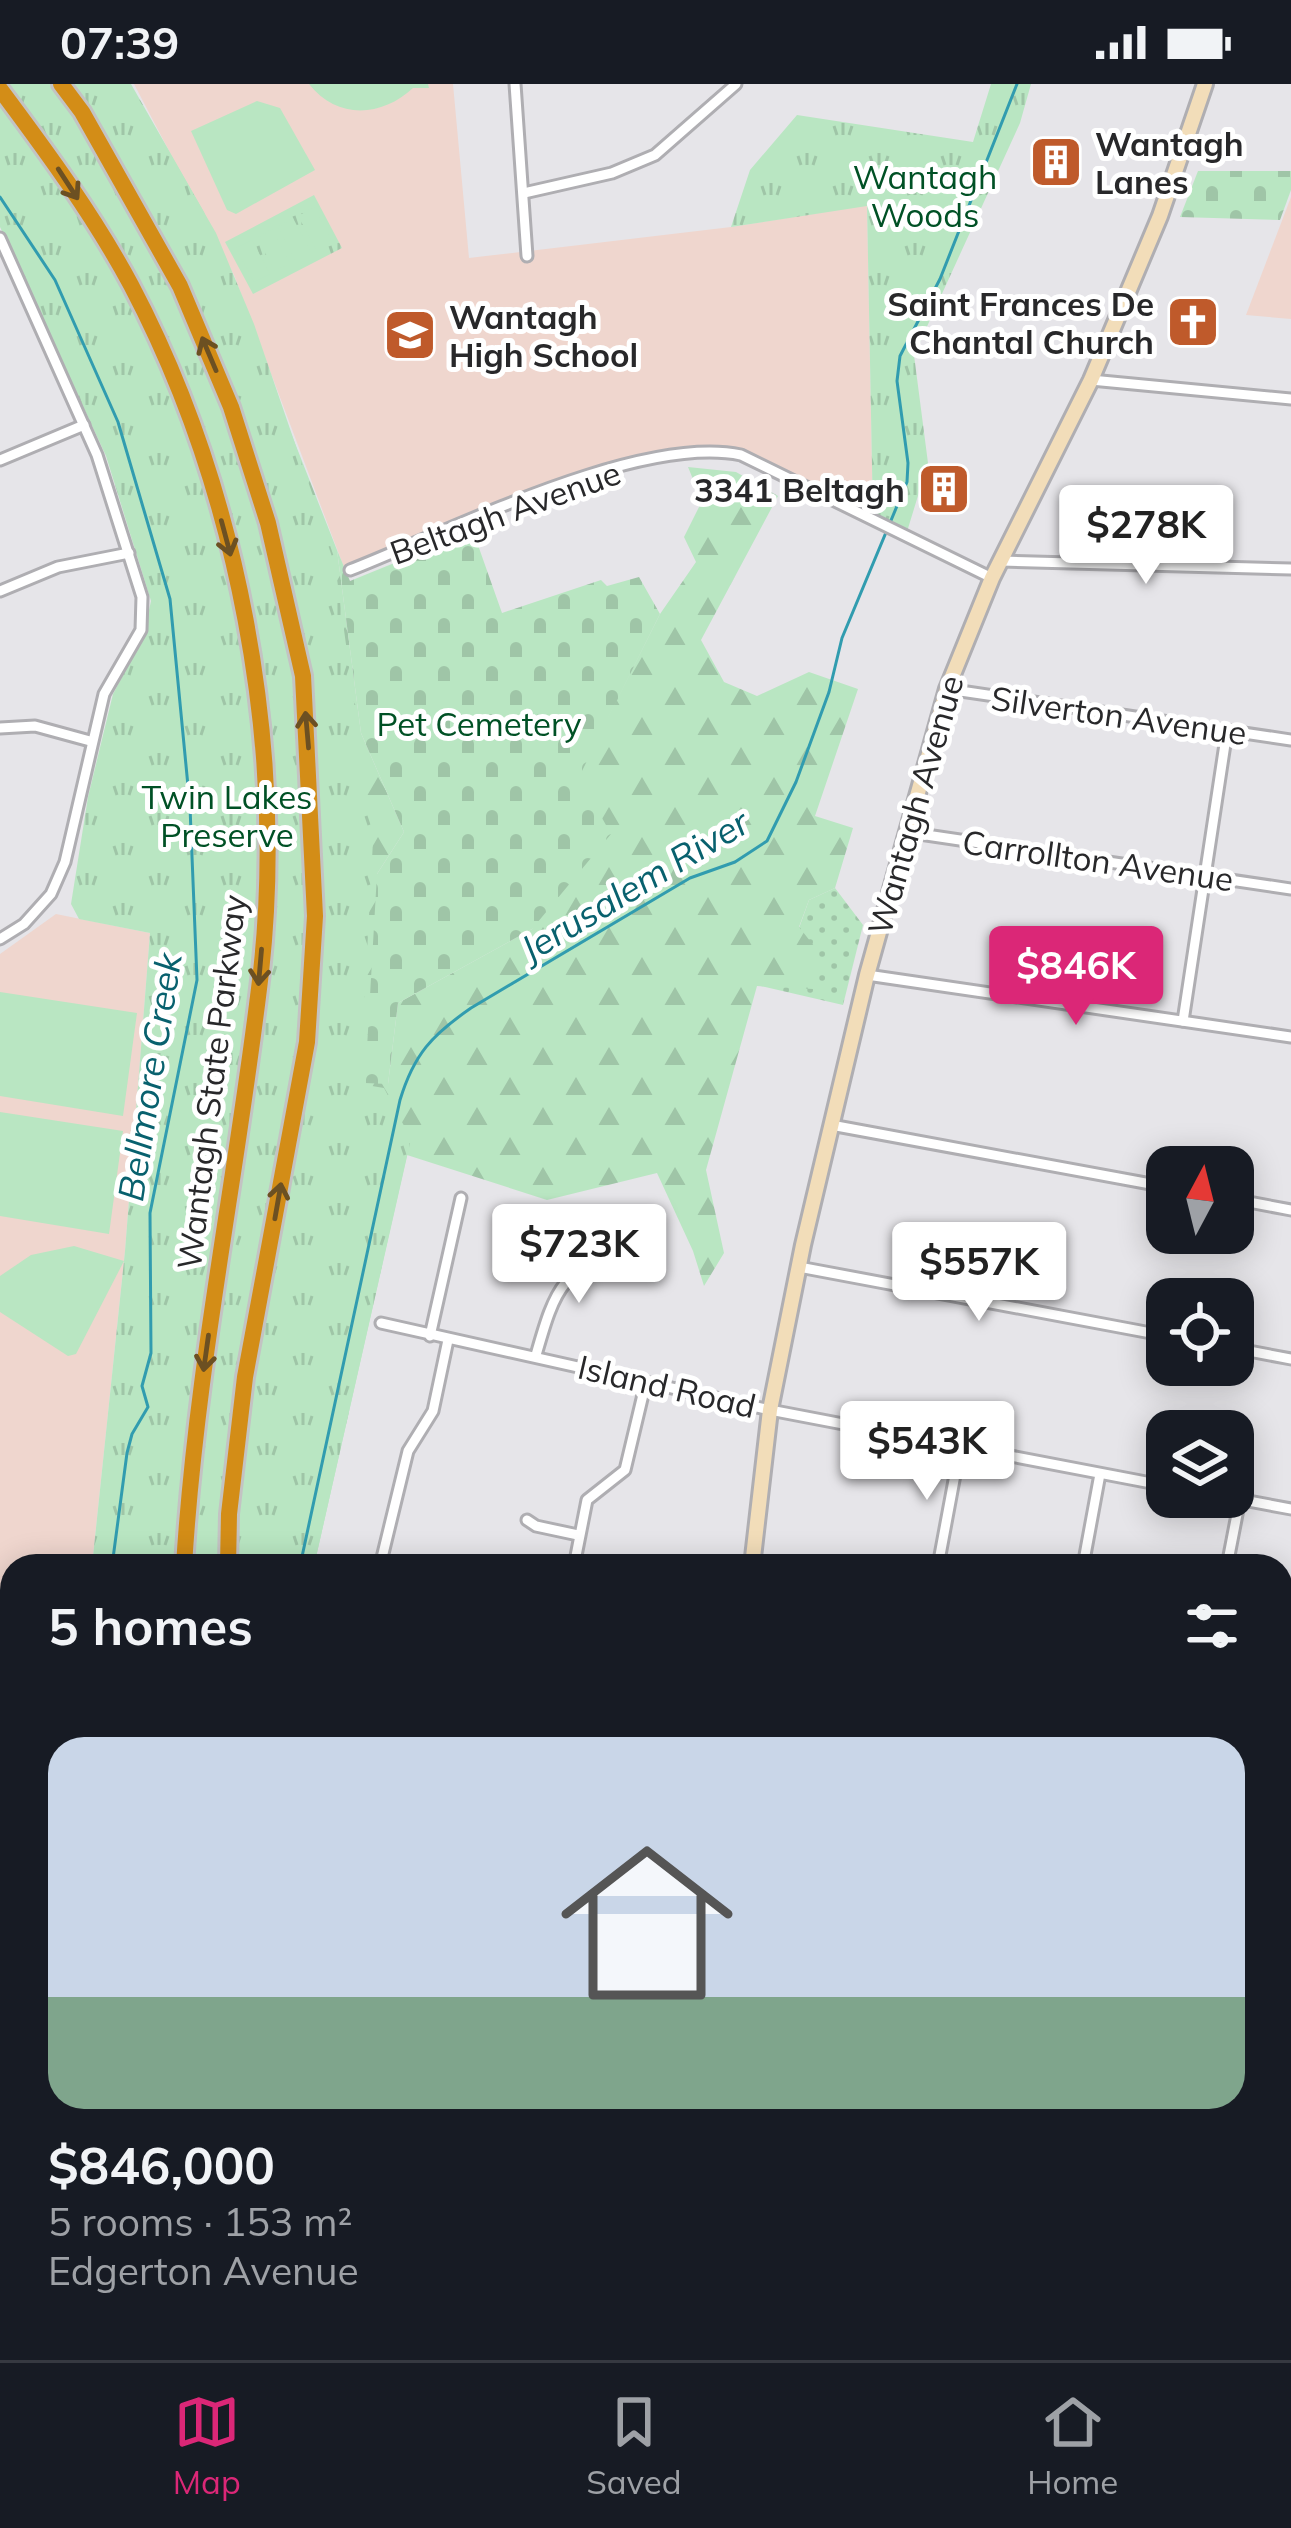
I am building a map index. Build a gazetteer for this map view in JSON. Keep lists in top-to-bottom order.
{
  "streets": {
    "highway": ["Wantagh State Parkway"],
    "main road": ["Wantagh Avenue"],
    "street": [
      "Beltagh Avenue",
      "Silverton Avenue",
      "Carrollton Avenue",
      "Island Road"
    ]
  },
  "crossings": [
    ["Beltagh Avenue", "Wantagh Avenue"],
    ["Silverton Avenue", "Wantagh Avenue"],
    ["Wantagh Avenue", "Carrollton Avenue"],
    ["Wantagh Avenue", "Island Road"]
  ],
  "water": ["Jerusalem River", "Bellmore Creek"],
  "parks": ["Wantagh Woods", "Pet Cemetery", "Twin Lakes Preserve"],
  "places": {
    "building": ["Wantagh Lanes", "3341 Beltagh"],
    "church": ["Saint Frances De Chantal Church"],
    "school or university": ["Wantagh High School"]
  },
  "north": "top",
  "page": {
    "status": "07:39",
    "price": [
      "$278K",
      "$846K",
      "$723K",
      "$557K",
      "$543K"
    ],
    "heading": "5 homes",
    "list": [
      {
        "name": "$846,000",
        "note": "5 rooms · 153 m² · Edgerton Avenue"
      }
    ],
    "tabs": ["Map", "Saved", "Home"]
  }
}
